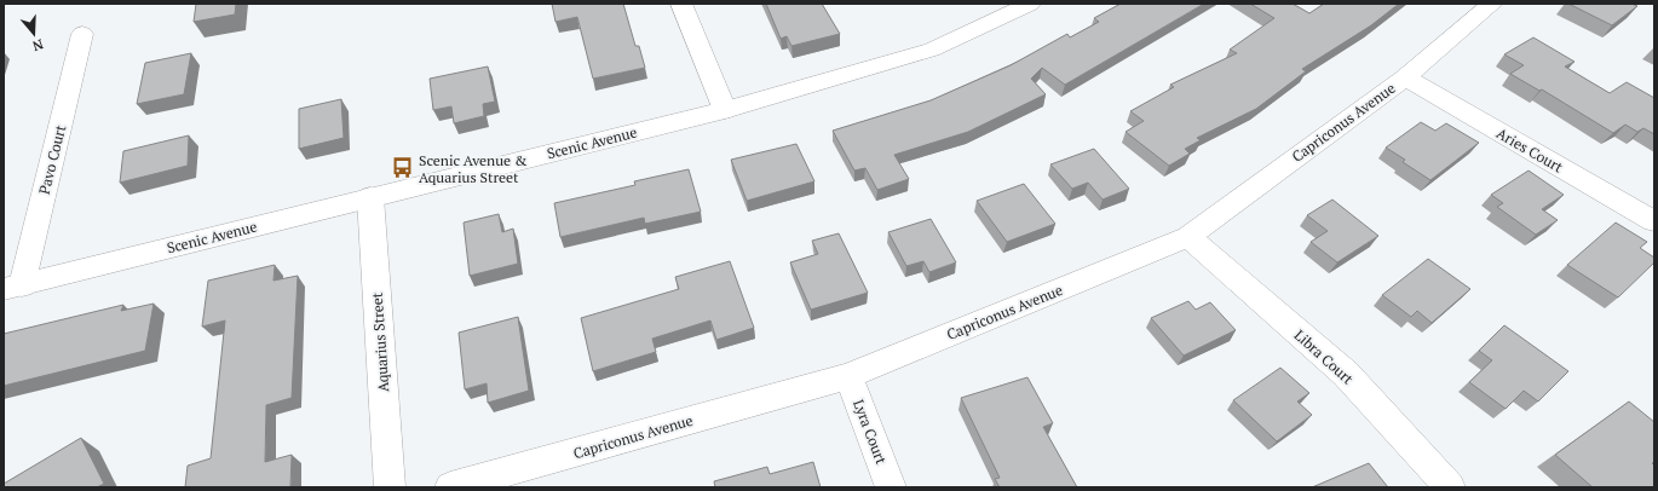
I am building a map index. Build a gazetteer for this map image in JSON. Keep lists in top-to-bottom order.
{
  "streets": {
    "street": [
      "Capriconus Avenue",
      "Scenic Avenue",
      "Aries Court",
      "Pavo Court",
      "Aquarius Street",
      "Libra Court",
      "Lyra Court"
    ]
  },
  "crossings": [
    ["Capriconus Avenue", "Aries Court"],
    ["Capriconus Avenue", "Libra Court"],
    ["Capriconus Avenue", "Lyra Court"],
    ["Scenic Avenue", "Pavo Court"],
    ["Scenic Avenue", "Aquarius Street"]
  ],
  "places": {
    "bus stop": ["Scenic Avenue & Aquarius Street"]
  },
  "north": "bottom"
}
